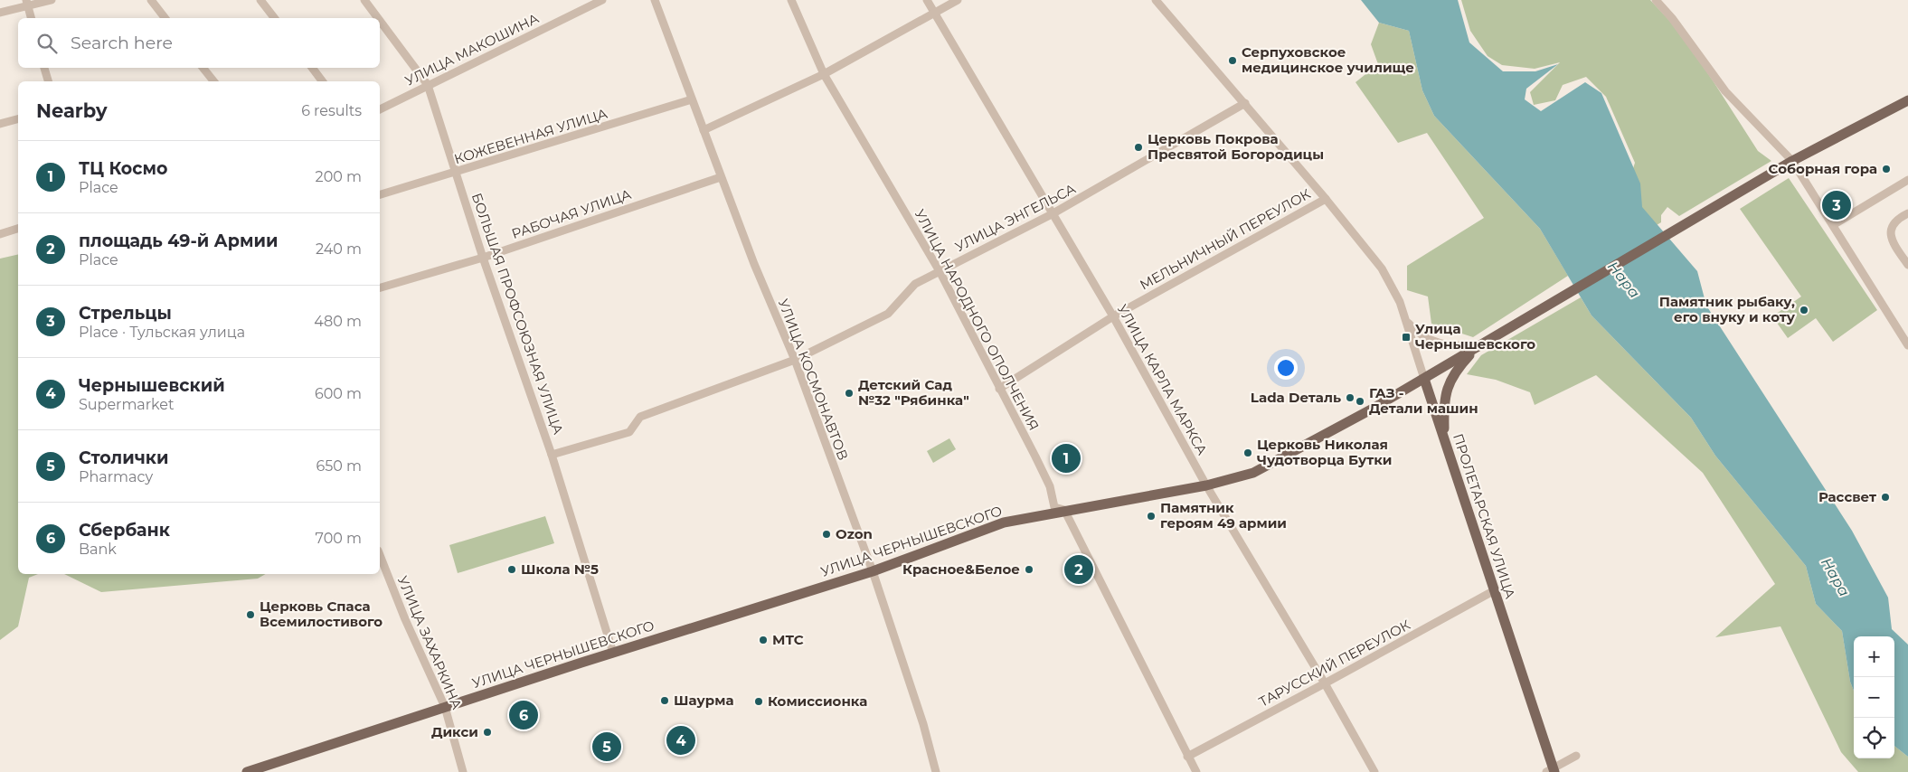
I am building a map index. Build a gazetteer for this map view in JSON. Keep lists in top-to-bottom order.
{
  "streets": {
    "main road": ["ПРОЛЕТАРСКАЯ УЛИЦА", "УЛИЦА ЧЕРНЫШЕВСКОГО"],
    "street": [
      "УЛИЦА МАКОШИНА",
      "КОЖЕВЕННАЯ УЛИЦА",
      "РАБОЧАЯ УЛИЦА",
      "УЛИЦА ЭНГЕЛЬСА",
      "МЕЛЬНИЧНЫЙ ПЕРЕУЛОК",
      "БОЛЬШАЯ ПРОФСОЮЗНАЯ УЛИЦА",
      "УЛИЦА НАРОДНОГО ОПОЛЧЕНИЯ",
      "УЛИЦА КОСМОНАВТОВ",
      "УЛИЦА КАРЛА МАРКСА",
      "УЛИЦА ЗАХАРКИНА",
      "ТАРУССКИЙ ПЕРЕУЛОК"
    ]
  },
  "crossings": [
    ["УЛИЦА МАКОШИНА", "БОЛЬШАЯ ПРОФСОЮЗНАЯ УЛИЦА"],
    ["КОЖЕВЕННАЯ УЛИЦА", "БОЛЬШАЯ ПРОФСОЮЗНАЯ УЛИЦА"],
    ["КОЖЕВЕННАЯ УЛИЦА", "УЛИЦА КОСМОНАВТОВ"],
    ["РАБОЧАЯ УЛИЦА", "БОЛЬШАЯ ПРОФСОЮЗНАЯ УЛИЦА"],
    ["РАБОЧАЯ УЛИЦА", "УЛИЦА КОСМОНАВТОВ"],
    ["УЛИЦА ЭНГЕЛЬСА", "БОЛЬШАЯ ПРОФСОЮЗНАЯ УЛИЦА"],
    ["УЛИЦА ЭНГЕЛЬСА", "УЛИЦА НАРОДНОГО ОПОЛЧЕНИЯ"],
    ["УЛИЦА ЭНГЕЛЬСА", "УЛИЦА КОСМОНАВТОВ"],
    ["УЛИЦА ЭНГЕЛЬСА", "УЛИЦА КАРЛА МАРКСА"],
    ["УЛИЦА ЭНГЕЛЬСА", "ПРОЛЕТАРСКАЯ УЛИЦА"],
    ["МЕЛЬНИЧНЫЙ ПЕРЕУЛОК", "УЛИЦА НАРОДНОГО ОПОЛЧЕНИЯ"],
    ["МЕЛЬНИЧНЫЙ ПЕРЕУЛОК", "УЛИЦА КАРЛА МАРКСА"],
    ["МЕЛЬНИЧНЫЙ ПЕРЕУЛОК", "ПРОЛЕТАРСКАЯ УЛИЦА"],
    ["БОЛЬШАЯ ПРОФСОЮЗНАЯ УЛИЦА", "УЛИЦА ЧЕРНЫШЕВСКОГО"],
    ["УЛИЦА НАРОДНОГО ОПОЛЧЕНИЯ", "УЛИЦА ЧЕРНЫШЕВСКОГО"],
    ["УЛИЦА НАРОДНОГО ОПОЛЧЕНИЯ", "ТАРУССКИЙ ПЕРЕУЛОК"],
    ["УЛИЦА КОСМОНАВТОВ", "УЛИЦА ЧЕРНЫШЕВСКОГО"],
    ["УЛИЦА КАРЛА МАРКСА", "УЛИЦА ЧЕРНЫШЕВСКОГО"],
    ["УЛИЦА КАРЛА МАРКСА", "ТАРУССКИЙ ПЕРЕУЛОК"],
    ["ПРОЛЕТАРСКАЯ УЛИЦА", "УЛИЦА ЧЕРНЫШЕВСКОГО"],
    ["ПРОЛЕТАРСКАЯ УЛИЦА", "ТАРУССКИЙ ПЕРЕУЛОК"],
    ["УЛИЦА ЧЕРНЫШЕВСКОГО", "УЛИЦА ЗАХАРКИНА"]
  ],
  "water": ["Нара"],
  "places": {
    "other": [
      "Серпуховское медицинское училище",
      "Церковь Покрова Пресвятой Богородицы",
      "Соборная гора",
      "Памятник рыбаку, его внуку и коту",
      "Детский Сад №32 \"Рябинка\"",
      "Lada Dеталь",
      "ГАЗ - Детали машин",
      "Церковь Николая Чудотворца Бутки",
      "Рассвет",
      "Памятник героям 49 армии",
      "Ozon",
      "Школа №5",
      "Красное&Белое",
      "Церковь Спаса Всемилостивого",
      "МТС",
      "Шаурма",
      "Комиссионка",
      "Дикси"
    ],
    "transit": ["Улица Чернышевского"]
  },
  "page": {
    "search": "Search here",
    "heading": ["Nearby", "6 results"],
    "list": [
      {
        "mark": "1",
        "name": "ТЦ Космо",
        "note": "Place",
        "value": "200 m"
      },
      {
        "mark": "2",
        "name": "площадь 49-й Армии",
        "note": "Place",
        "value": "240 m"
      },
      {
        "mark": "3",
        "name": "Стрельцы",
        "note": "Place · Тульская улица",
        "value": "480 m"
      },
      {
        "mark": "4",
        "name": "Чернышевский",
        "note": "Supermarket",
        "value": "600 m"
      },
      {
        "mark": "5",
        "name": "Столички",
        "note": "Pharmacy",
        "value": "650 m"
      },
      {
        "mark": "6",
        "name": "Сбербанк",
        "note": "Bank",
        "value": "700 m"
      }
    ],
    "pins": [
      "3",
      "1",
      "2",
      "6",
      "4",
      "5"
    ],
    "map_buttons": ["+", "−"]
  }
}
